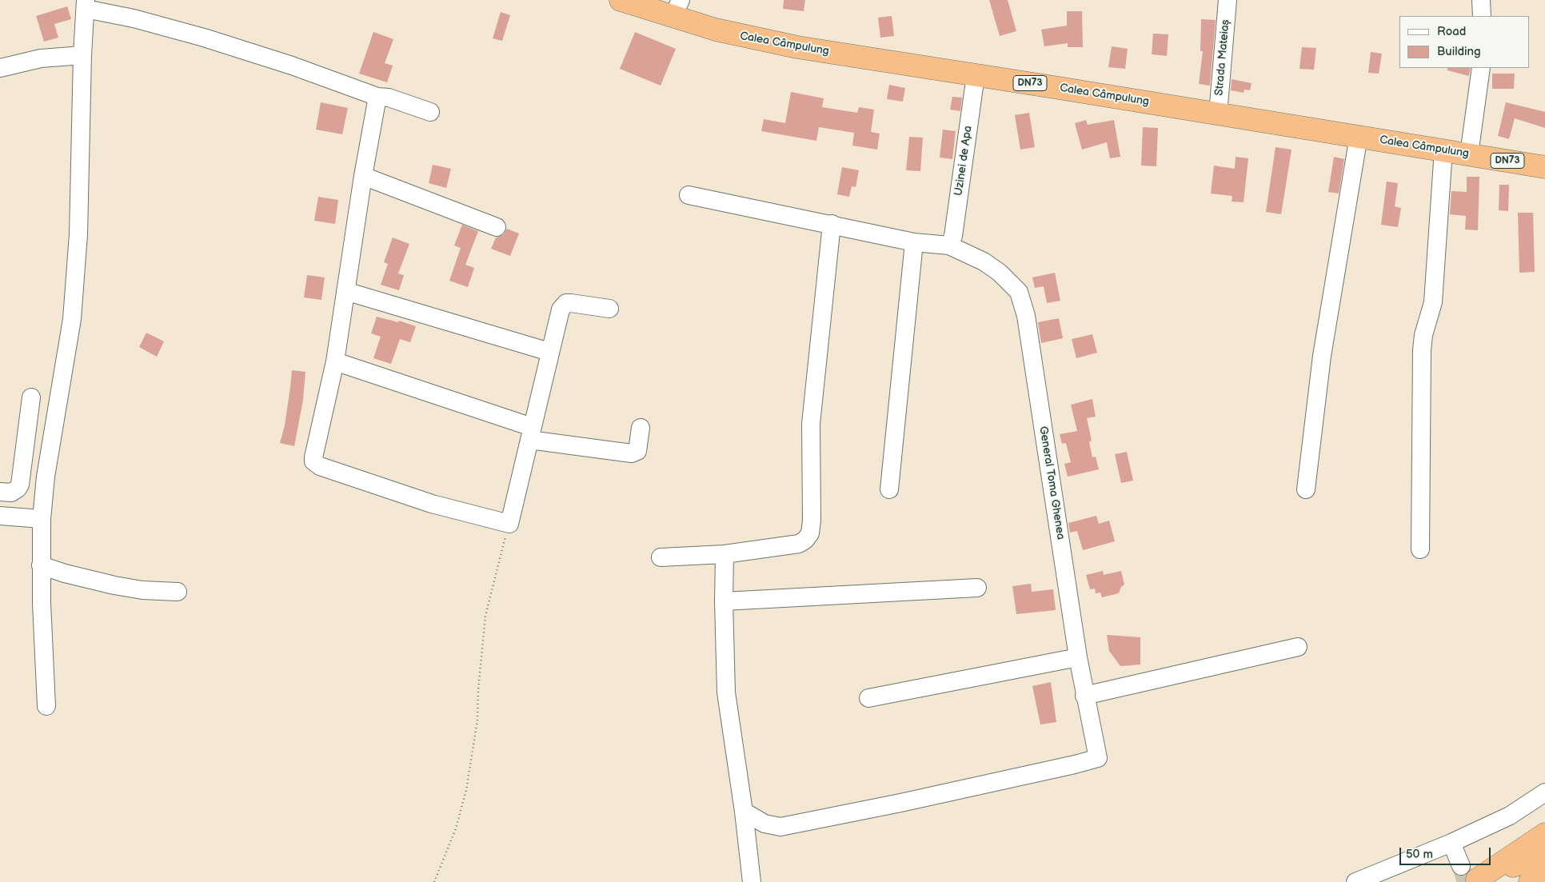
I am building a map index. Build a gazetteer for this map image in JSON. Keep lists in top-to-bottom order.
{
  "streets": {
    "highway": ["Calea Câmpulung", "DN73"],
    "street": ["Strada Mateiaș", "Uzinei de Apa", "General Toma Ghenea"]
  },
  "crossings": [
    ["Calea Câmpulung", "Strada Mateiaș"],
    ["Calea Câmpulung", "Uzinei de Apa"],
    ["Uzinei de Apa", "General Toma Ghenea"]
  ],
  "legend": ["Road", "Building"],
  "scale_bar": "50 m"
}
